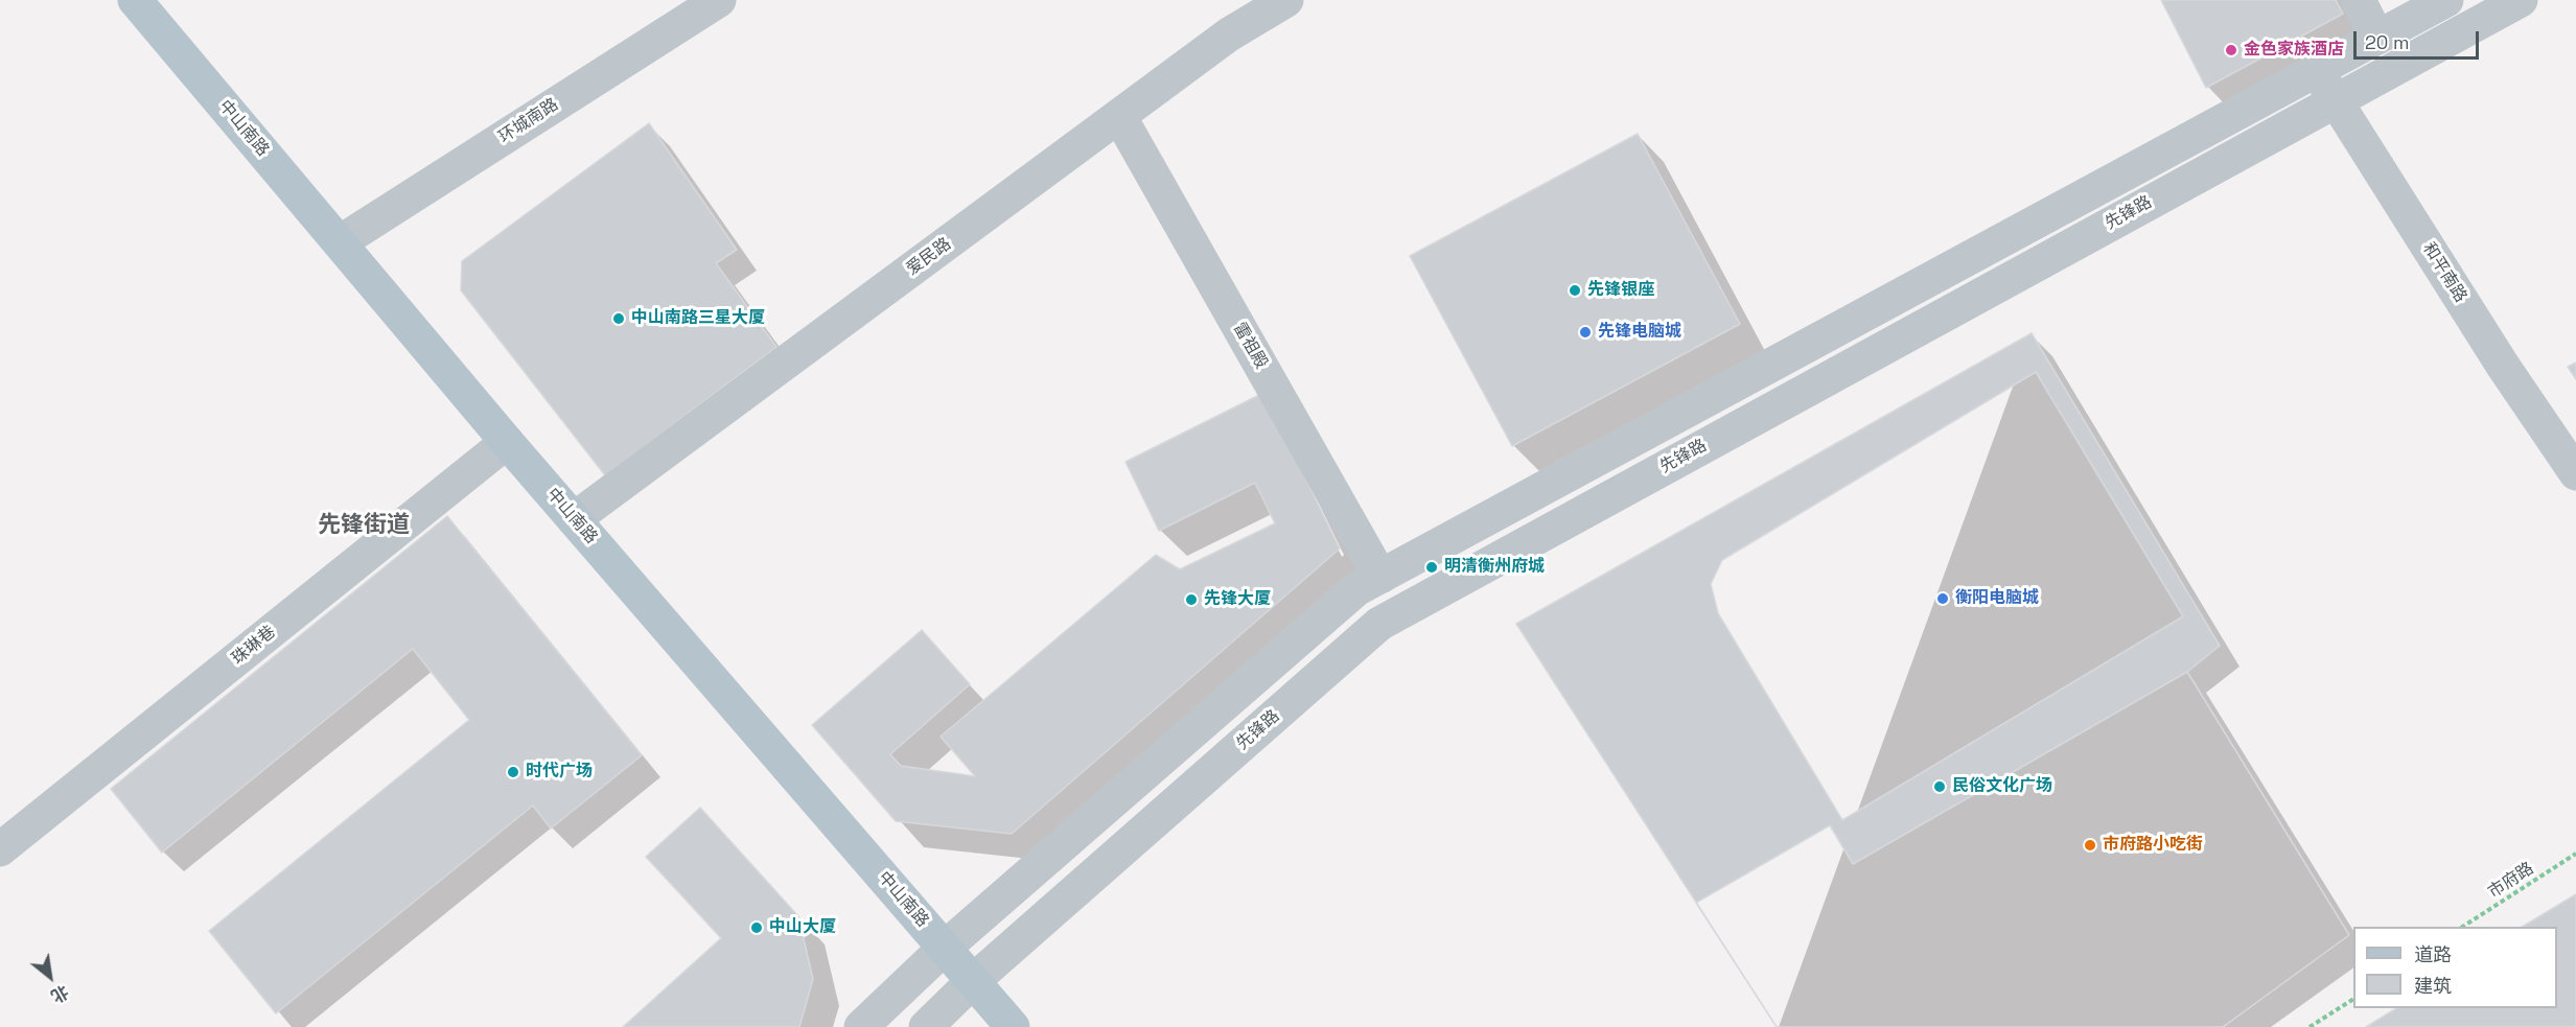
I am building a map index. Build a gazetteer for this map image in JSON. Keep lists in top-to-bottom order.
{
  "streets": {
    "main road": ["中山南路"],
    "street": [
      "环城南路",
      "先锋路",
      "爱民路",
      "和平南路",
      "雷祖殿",
      "珠琳巷"
    ],
    "path": ["市府路"]
  },
  "crossings": [
    ["环城南路", "中山南路"],
    ["中山南路", "先锋路"],
    ["中山南路", "爱民路"],
    ["中山南路", "珠琳巷"],
    ["先锋路", "和平南路"],
    ["爱民路", "雷祖殿"]
  ],
  "districts": ["先锋街道"],
  "places": [
    "金色家族酒店",
    "先锋银座",
    "中山南路三星大厦",
    "先锋电脑城",
    "明清衡州府城",
    "衡阳电脑城",
    "先锋大厦",
    "时代广场",
    "民俗文化广场",
    "市府路小吃街",
    "中山大厦"
  ],
  "legend": ["道路", "建筑"],
  "scale_bar": "20 m",
  "north": "bottom right"
}
